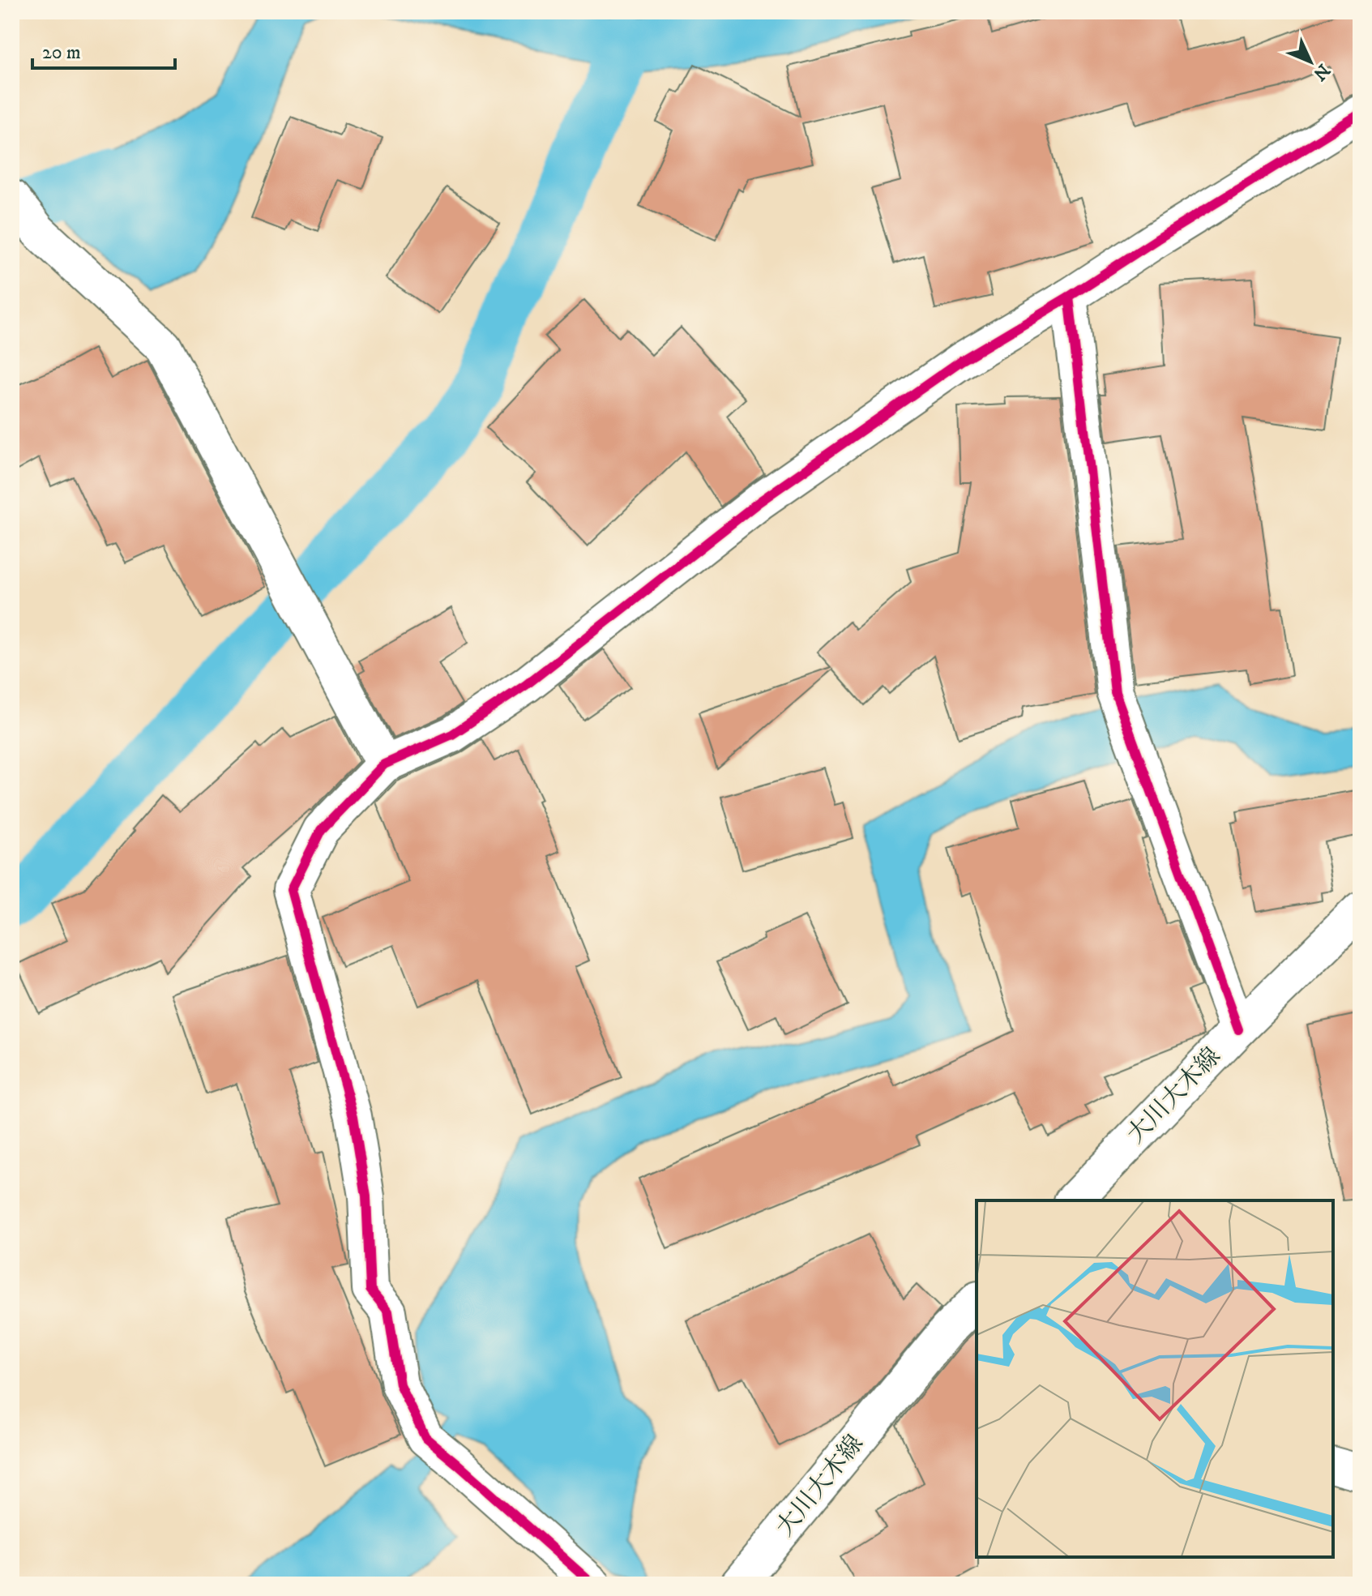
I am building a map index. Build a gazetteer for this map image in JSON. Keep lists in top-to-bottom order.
{
  "streets": {
    "street": ["大川大木線"]
  },
  "scale_bar": "20 m",
  "north": "bottom right"
}
